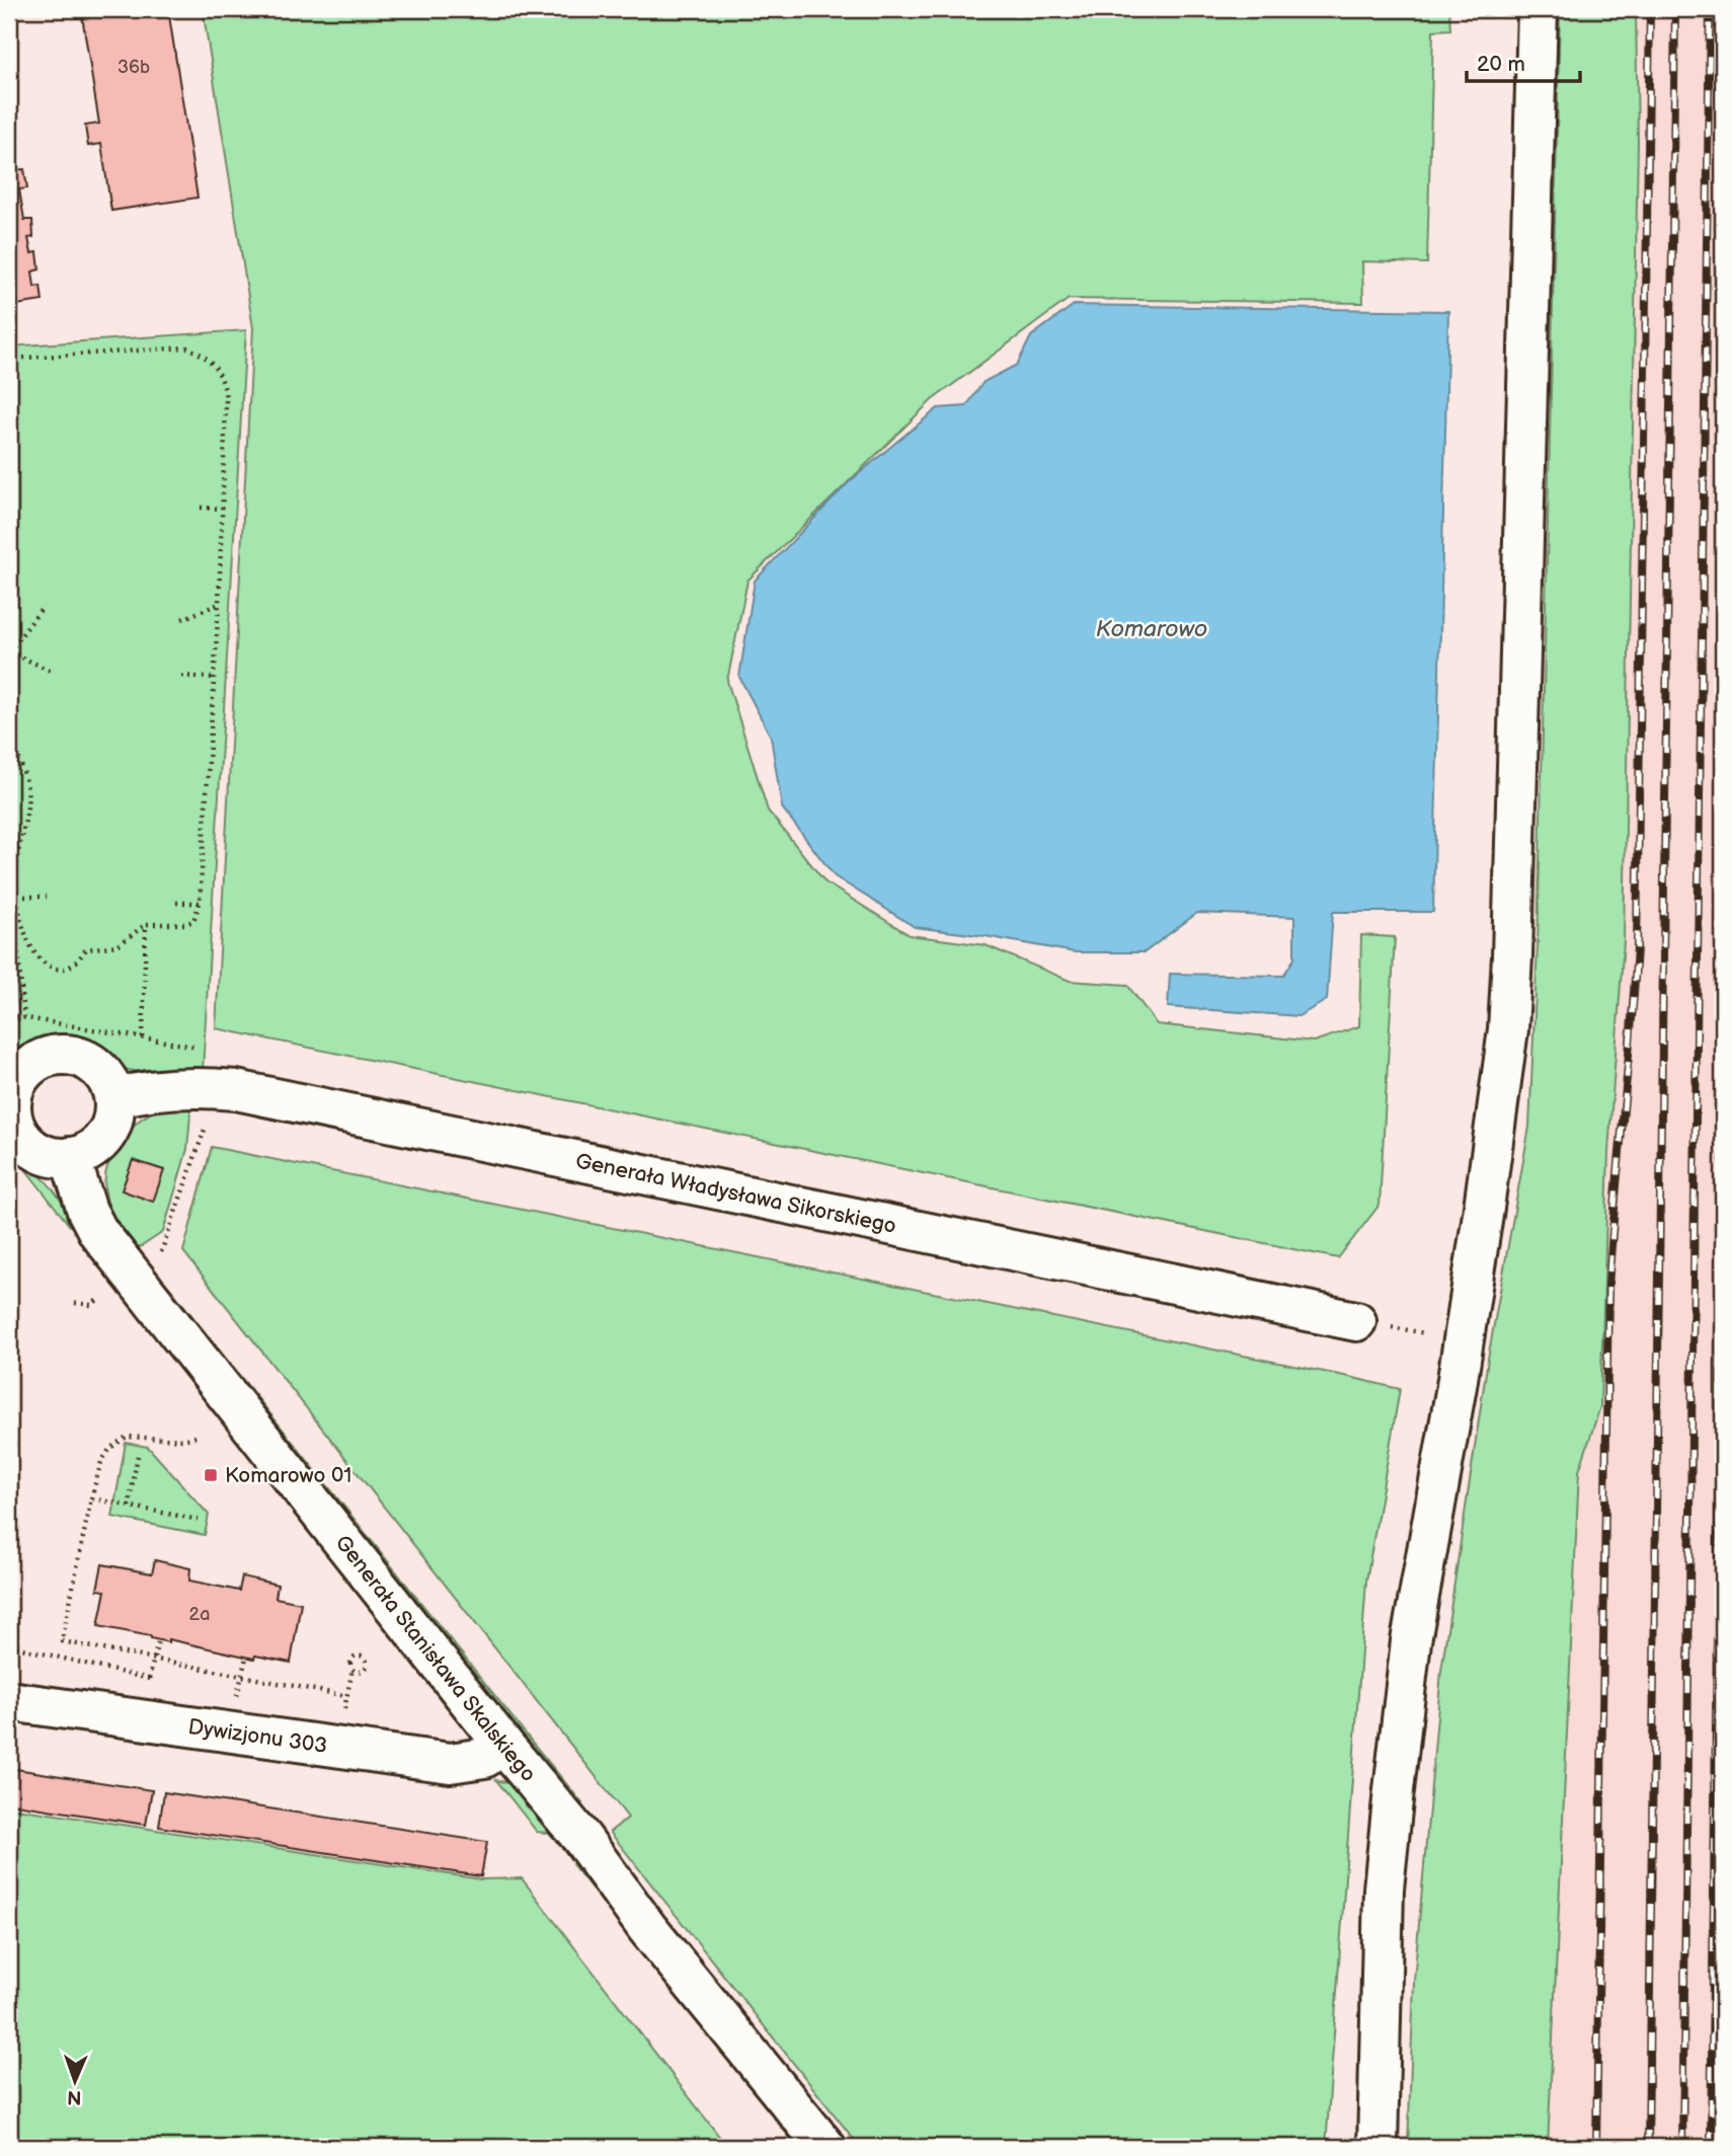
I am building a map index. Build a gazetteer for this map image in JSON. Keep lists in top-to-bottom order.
{
  "streets": {
    "street": ["Generała Władysława Sikorskiego", "Generała Stanisława Skalskiego", "Dywizjonu 303"]
  },
  "crossings": [
    ["Generała Władysława Sikorskiego", "Generała Stanisława Skalskiego"],
    ["Generała Stanisława Skalskiego", "Dywizjonu 303"]
  ],
  "water": ["Komarowo"],
  "places": {
    "transit": ["Komarowo 01"]
  },
  "house_numbers": ["36b", "2a"],
  "scale_bar": "20 m",
  "north": "bottom"
}
